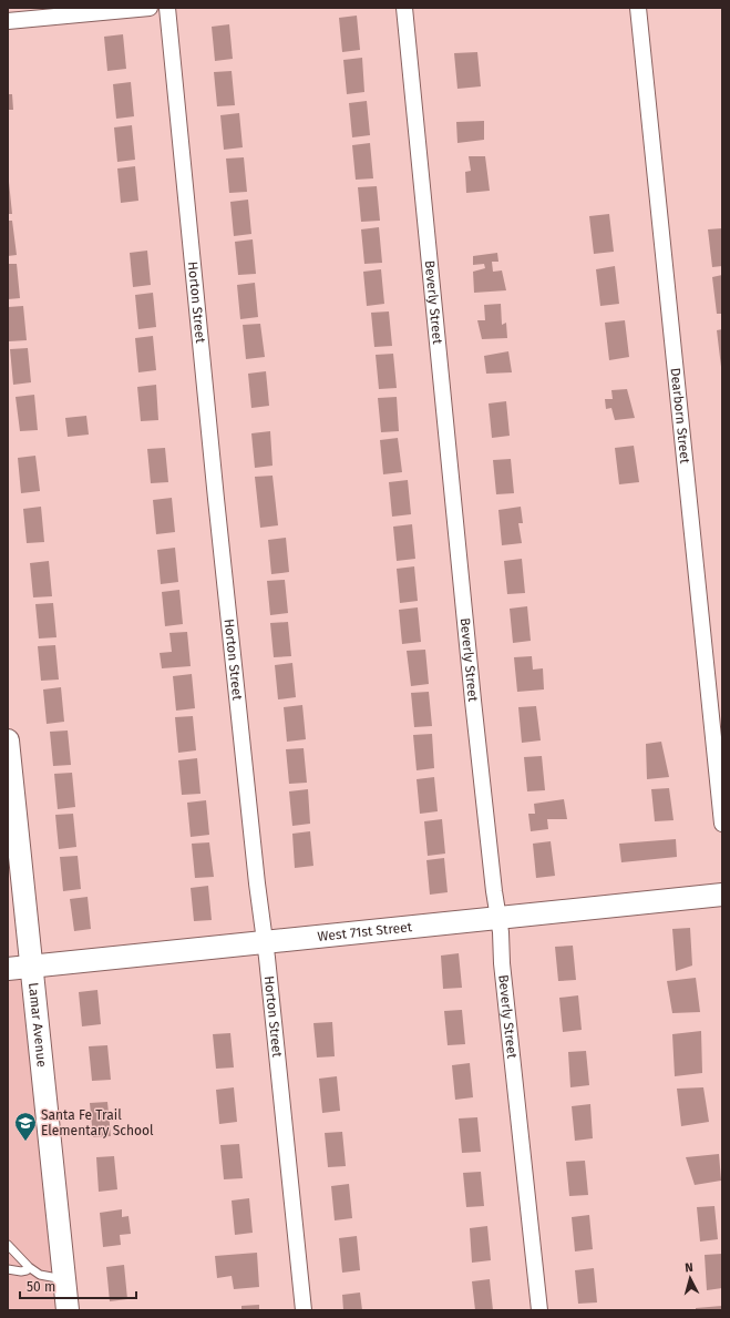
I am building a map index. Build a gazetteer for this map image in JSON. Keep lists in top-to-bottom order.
{
  "streets": {
    "street": [
      "Horton Street",
      "Beverly Street",
      "Dearborn Street",
      "West 71st Street",
      "Lamar Avenue"
    ]
  },
  "crossings": [
    ["Horton Street", "West 71st Street"],
    ["Beverly Street", "West 71st Street"],
    ["West 71st Street", "Lamar Avenue"]
  ],
  "places": {
    "school or university": ["Santa Fe Trail Elementary School"]
  },
  "scale_bar": "50 m",
  "north": "top"
}
